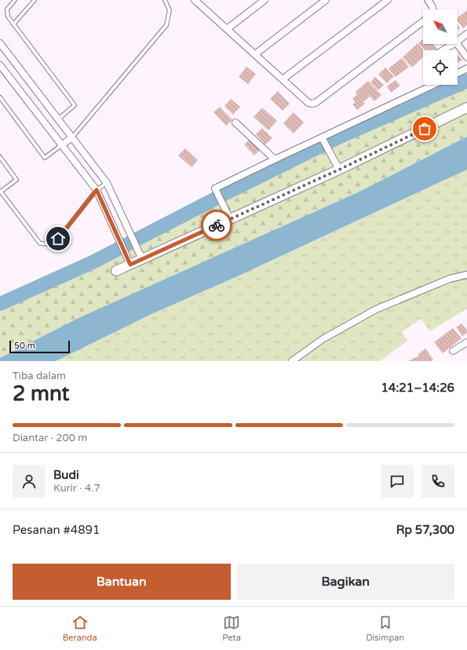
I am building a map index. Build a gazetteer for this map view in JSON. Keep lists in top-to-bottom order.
{
  "scale_bar": "50 m",
  "north": "top left",
  "page": {
    "scale": "50 m",
    "heading": ["2 mnt", "Tiba dalam", "14:21–14:26"],
    "panel": [
      "Budi",
      "Kurir · 4.7",
      "Pesanan #4891",
      "Rp 57,300"
    ],
    "bar": "Diantar · 200 m",
    "buttons": ["Bantuan", "Bagikan"],
    "tabs": ["Beranda", "Peta", "Disimpan"]
  }
}
